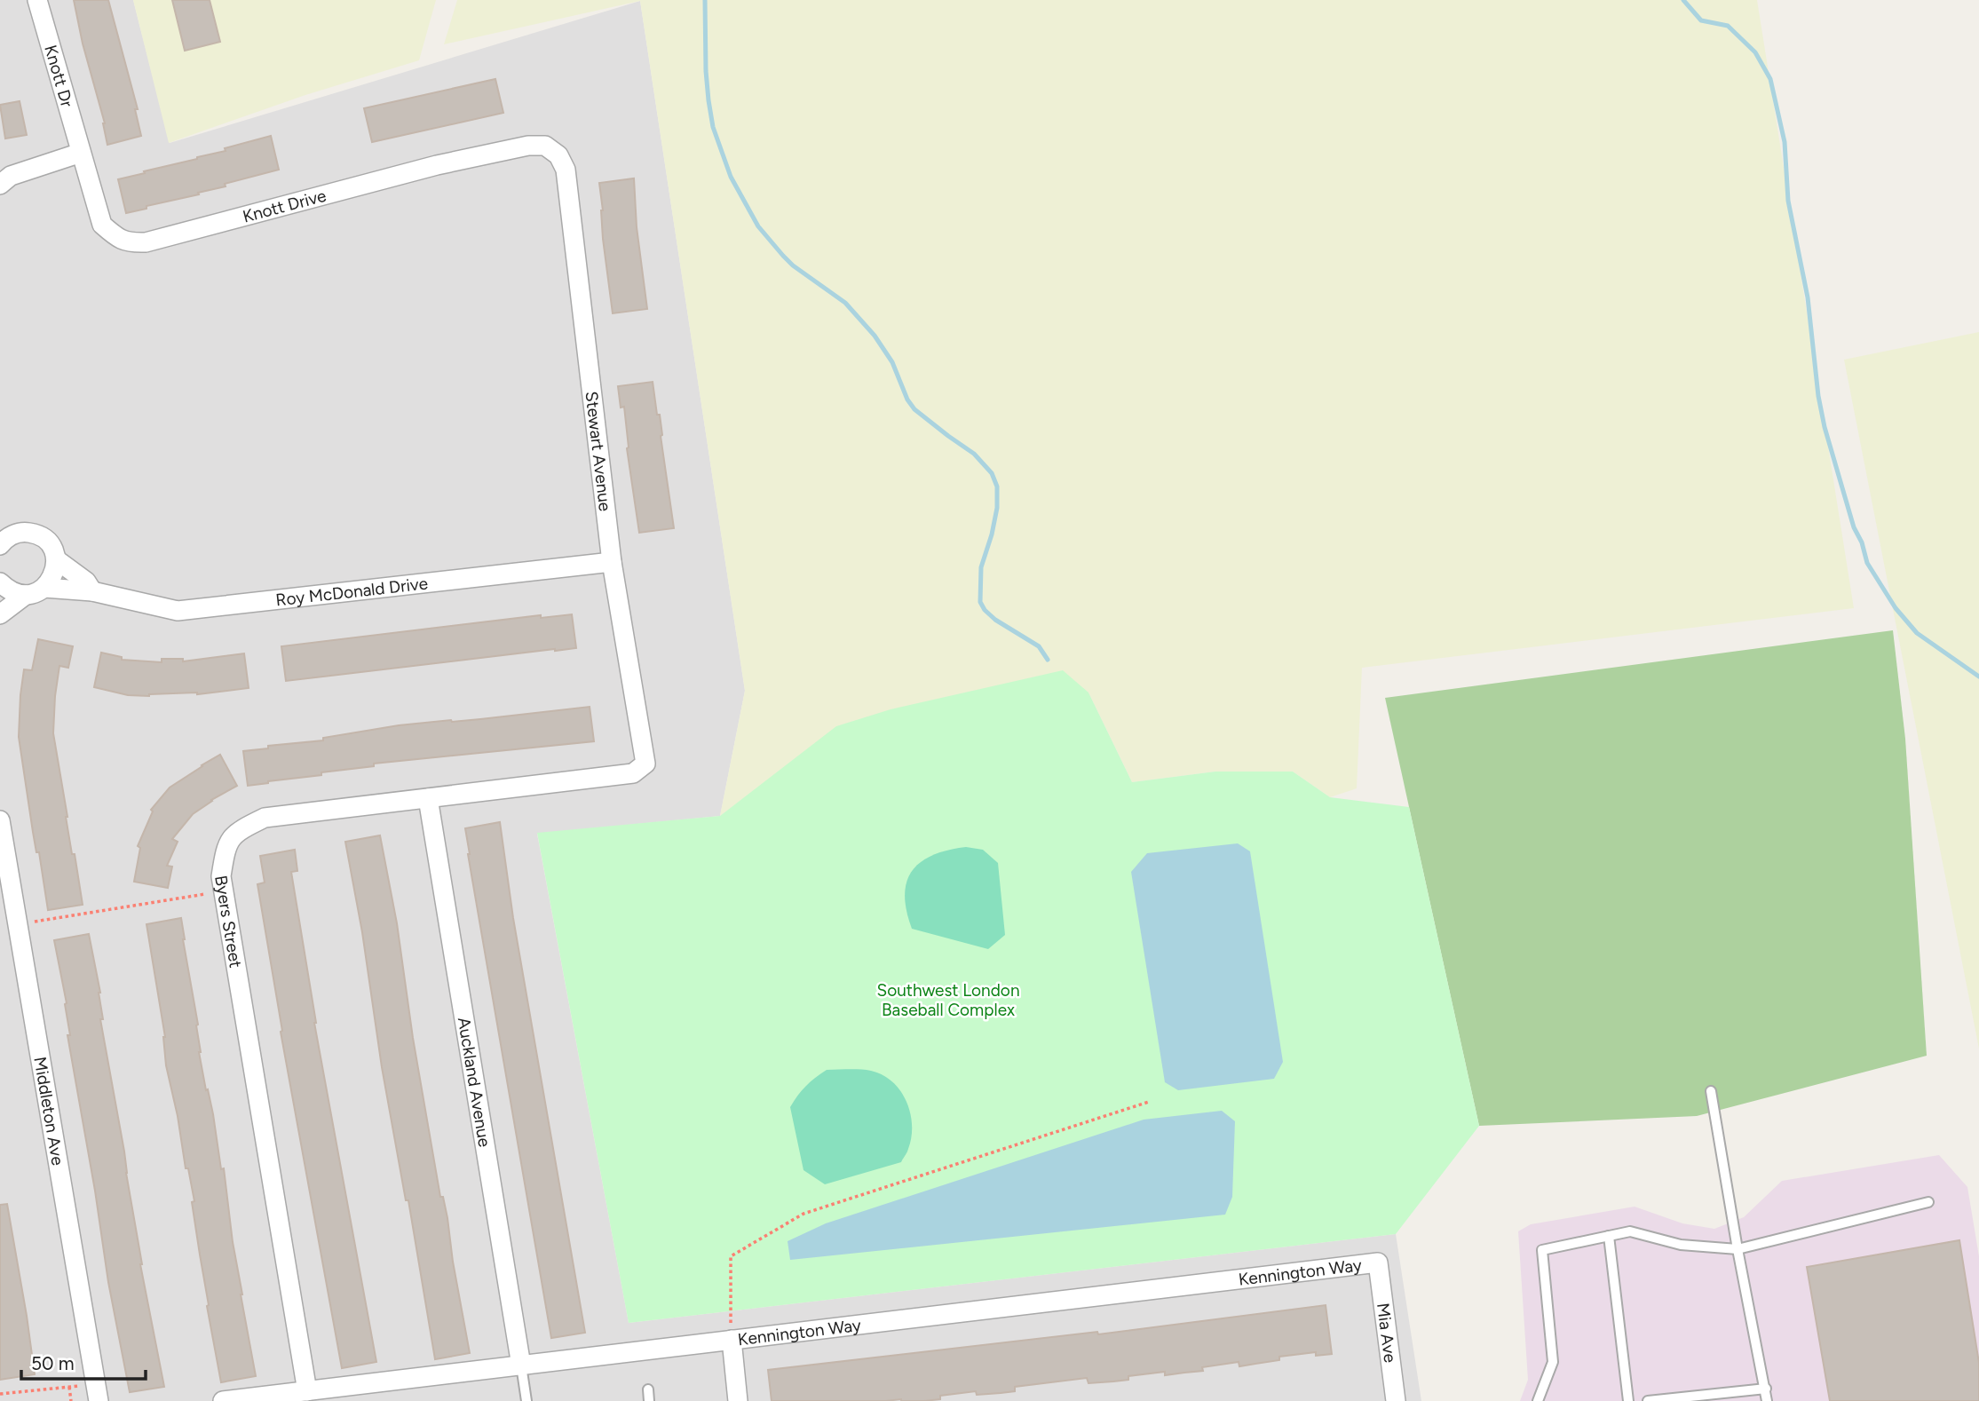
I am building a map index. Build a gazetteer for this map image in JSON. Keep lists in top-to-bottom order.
{
  "streets": {
    "street": [
      "Knott Dr",
      "Knott Drive",
      "Stewart Avenue",
      "Roy McDonald Drive",
      "Byers Street",
      "Auckland Avenue",
      "Middleton Ave",
      "Kennington Way",
      "Mia Ave"
    ]
  },
  "crossings": [
    ["Knott Dr", "Knott Drive"],
    ["Knott Drive", "Stewart Avenue"],
    ["Stewart Avenue", "Roy McDonald Drive"],
    ["Stewart Avenue", "Byers Street"],
    ["Byers Street", "Auckland Avenue"],
    ["Byers Street", "Kennington Way"],
    ["Auckland Avenue", "Kennington Way"],
    ["Kennington Way", "Mia Ave"]
  ],
  "parks": ["Southwest London Baseball Complex"],
  "scale_bar": "50 m"
}
